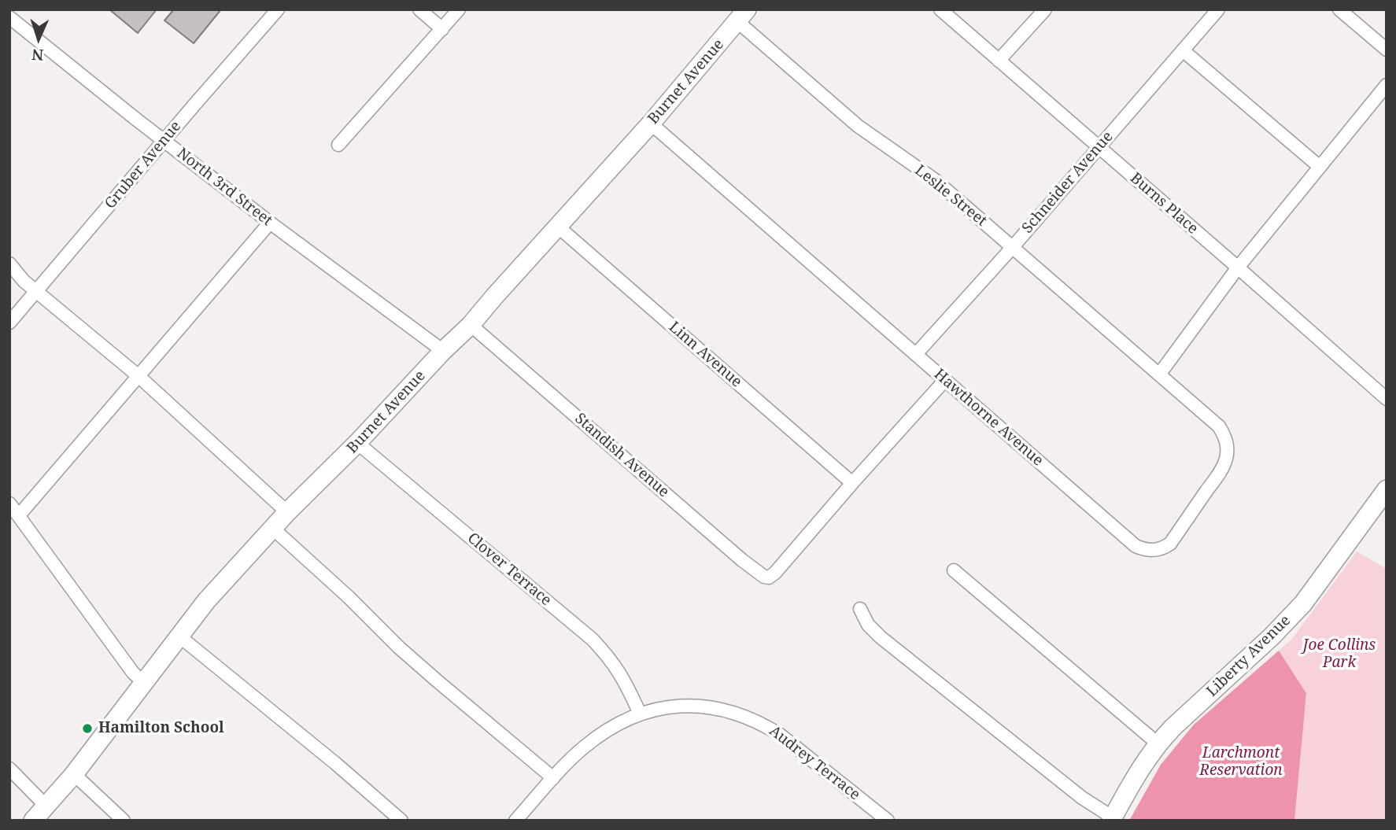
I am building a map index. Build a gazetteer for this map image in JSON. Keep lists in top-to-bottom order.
{
  "streets": {
    "street": [
      "Burnet Avenue",
      "Gruber Avenue",
      "Schneider Avenue",
      "North 3rd Street",
      "Leslie Street",
      "Burns Place",
      "Linn Avenue",
      "Hawthorne Avenue",
      "Standish Avenue",
      "Clover Terrace",
      "Liberty Avenue",
      "Audrey Terrace"
    ]
  },
  "crossings": [
    ["Burnet Avenue", "North 3rd Street"],
    ["Burnet Avenue", "Leslie Street"],
    ["Burnet Avenue", "Linn Avenue"],
    ["Burnet Avenue", "Hawthorne Avenue"],
    ["Burnet Avenue", "Standish Avenue"],
    ["Burnet Avenue", "Clover Terrace"],
    ["Gruber Avenue", "North 3rd Street"],
    ["Schneider Avenue", "Leslie Street"],
    ["Schneider Avenue", "Burns Place"],
    ["Schneider Avenue", "Hawthorne Avenue"],
    ["Leslie Street", "Hawthorne Avenue"],
    ["Linn Avenue", "Standish Avenue"],
    ["Clover Terrace", "Audrey Terrace"]
  ],
  "parks": ["Joe Collins Park", "Larchmont Reservation"],
  "places": ["Hamilton School"],
  "north": "bottom"
}
